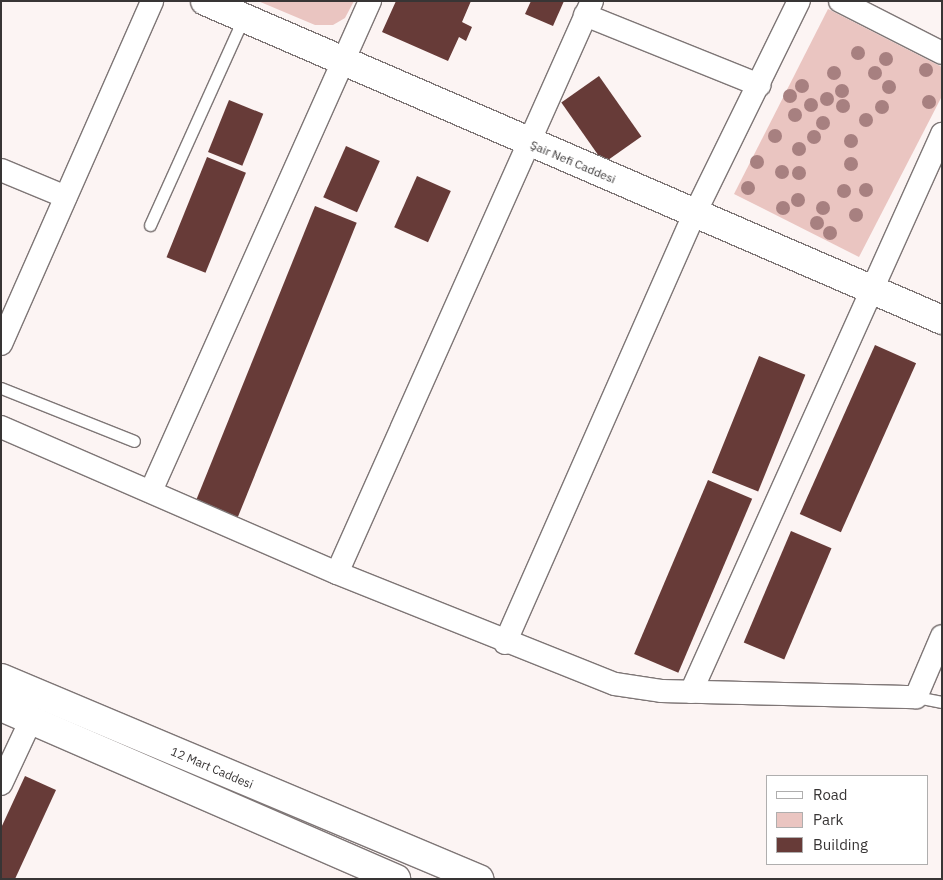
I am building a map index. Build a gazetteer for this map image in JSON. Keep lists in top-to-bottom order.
{
  "streets": {
    "street": ["Şair Nefi Caddesi", "12 Mart Caddesi"]
  },
  "legend": ["Road", "Park", "Building"]
}
